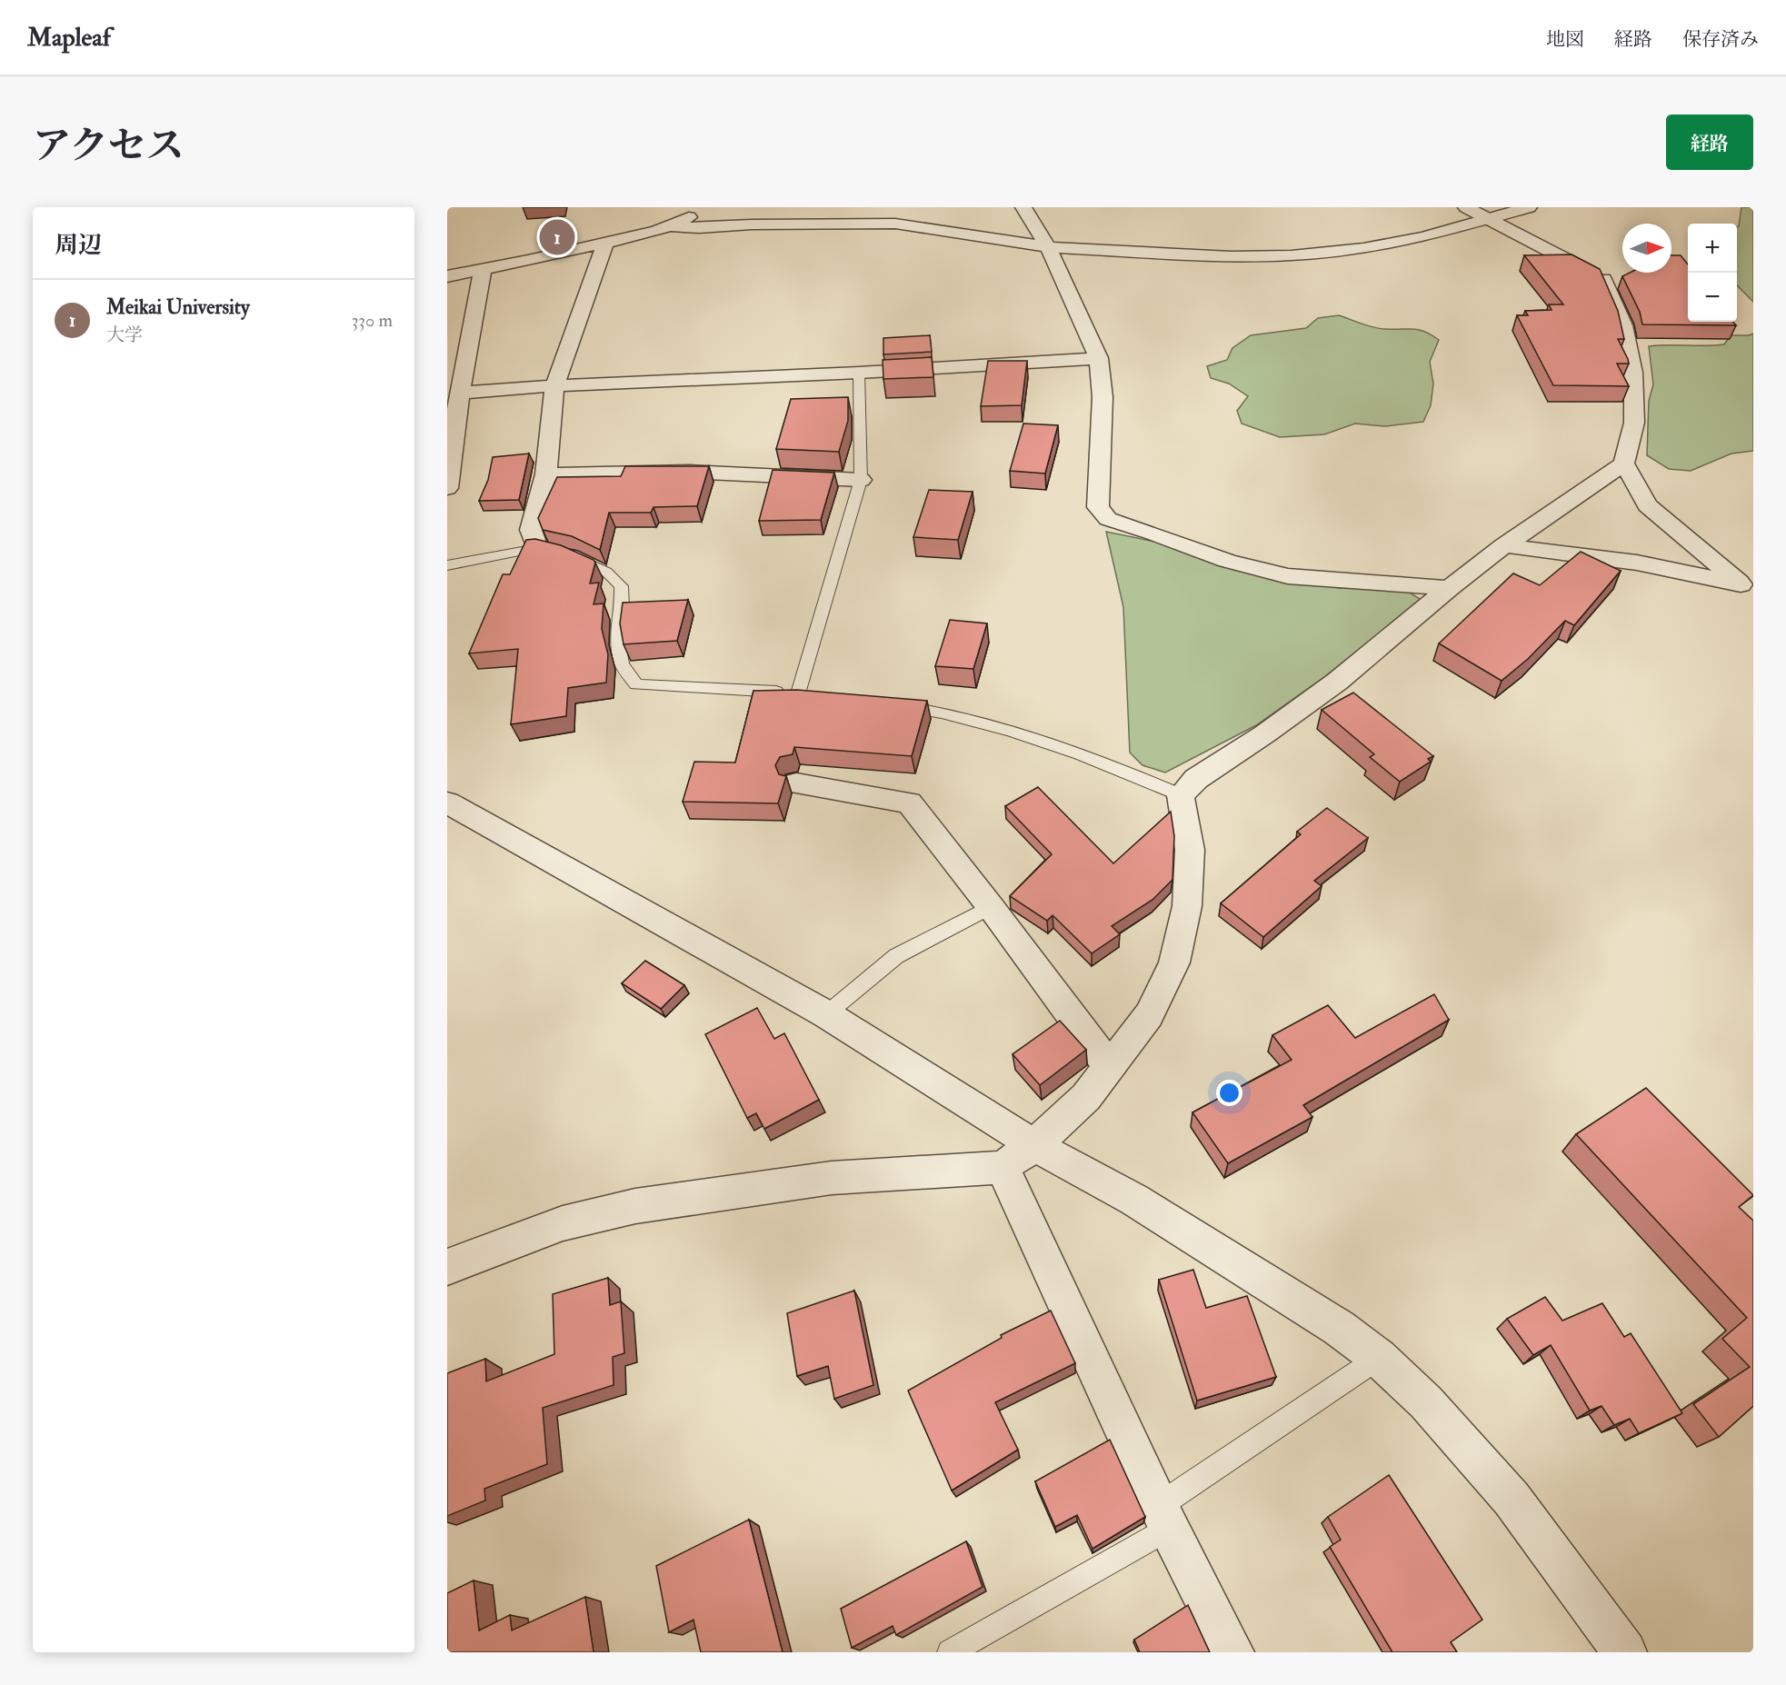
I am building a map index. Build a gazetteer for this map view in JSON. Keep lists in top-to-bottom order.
{
  "north": "right",
  "page": {
    "header": "Mapleaf",
    "nav": ["地図", "経路", "保存済み"],
    "title": "アクセス",
    "buttons": "経路",
    "heading": "周辺",
    "pins": "1",
    "map_buttons": ["+", "−"],
    "list": [
      {
        "mark": "1",
        "name": "Meikai University",
        "note": "大学",
        "value": "330 m"
      }
    ]
  }
}
